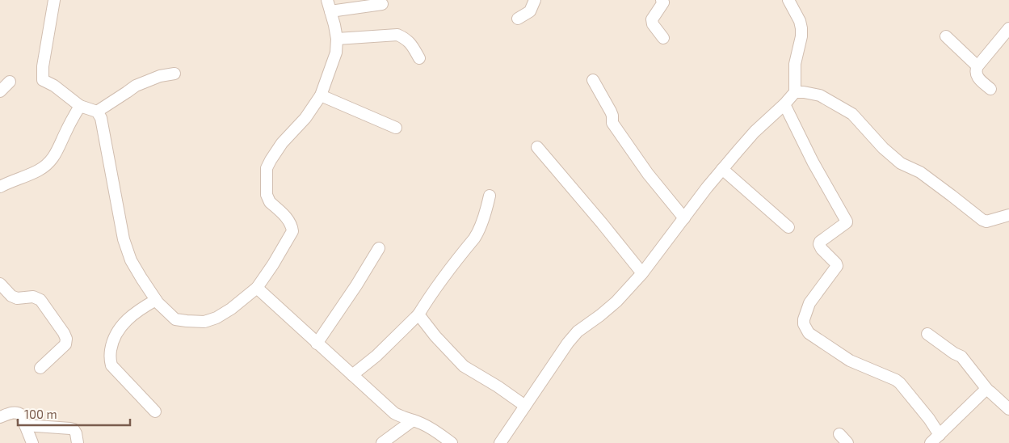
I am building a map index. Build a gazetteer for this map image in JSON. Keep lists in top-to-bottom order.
{
  "scale_bar": "100 m"
}
